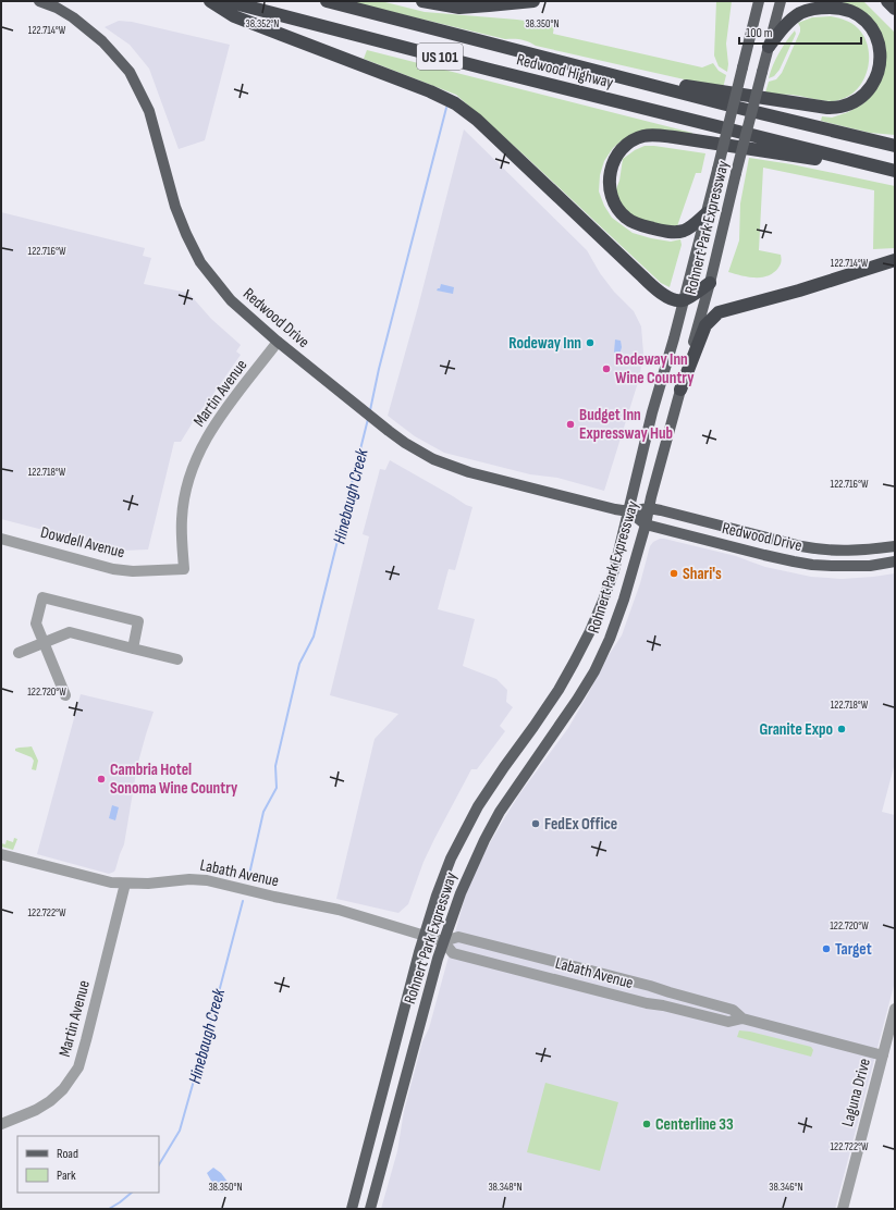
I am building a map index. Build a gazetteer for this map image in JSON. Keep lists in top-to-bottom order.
{
  "streets": {
    "highway": ["US 101", "Redwood Highway"],
    "main road": ["Rohnert Park Expressway", "Redwood Drive"],
    "street": [
      "Martin Avenue",
      "Dowdell Avenue",
      "Labath Avenue",
      "Laguna Drive"
    ]
  },
  "crossings": [
    ["Rohnert Park Expressway", "Redwood Drive"],
    ["Rohnert Park Expressway", "Labath Avenue"],
    ["Redwood Drive", "Martin Avenue"],
    ["Martin Avenue", "Dowdell Avenue"],
    ["Martin Avenue", "Labath Avenue"],
    ["Labath Avenue", "Laguna Drive"]
  ],
  "water": ["Hinebaugh Creek"],
  "places": [
    "Rodeway Inn",
    "Rodeway Inn Wine Country",
    "Budget Inn Expressway Hub",
    "Shari's",
    "Granite Expo",
    "Cambria Hotel Sonoma Wine Country",
    "FedEx Office",
    "Target",
    "Centerline 33"
  ],
  "legend": ["Road", "Park"],
  "scale_bar": "100 m",
  "coordinates": [
    "38.350°N",
    "38.352°N",
    "122.714°W",
    "122.716°W",
    "122.718°W",
    "122.720°W",
    "122.722°W",
    "38.348°N",
    "38.346°N"
  ]
}
